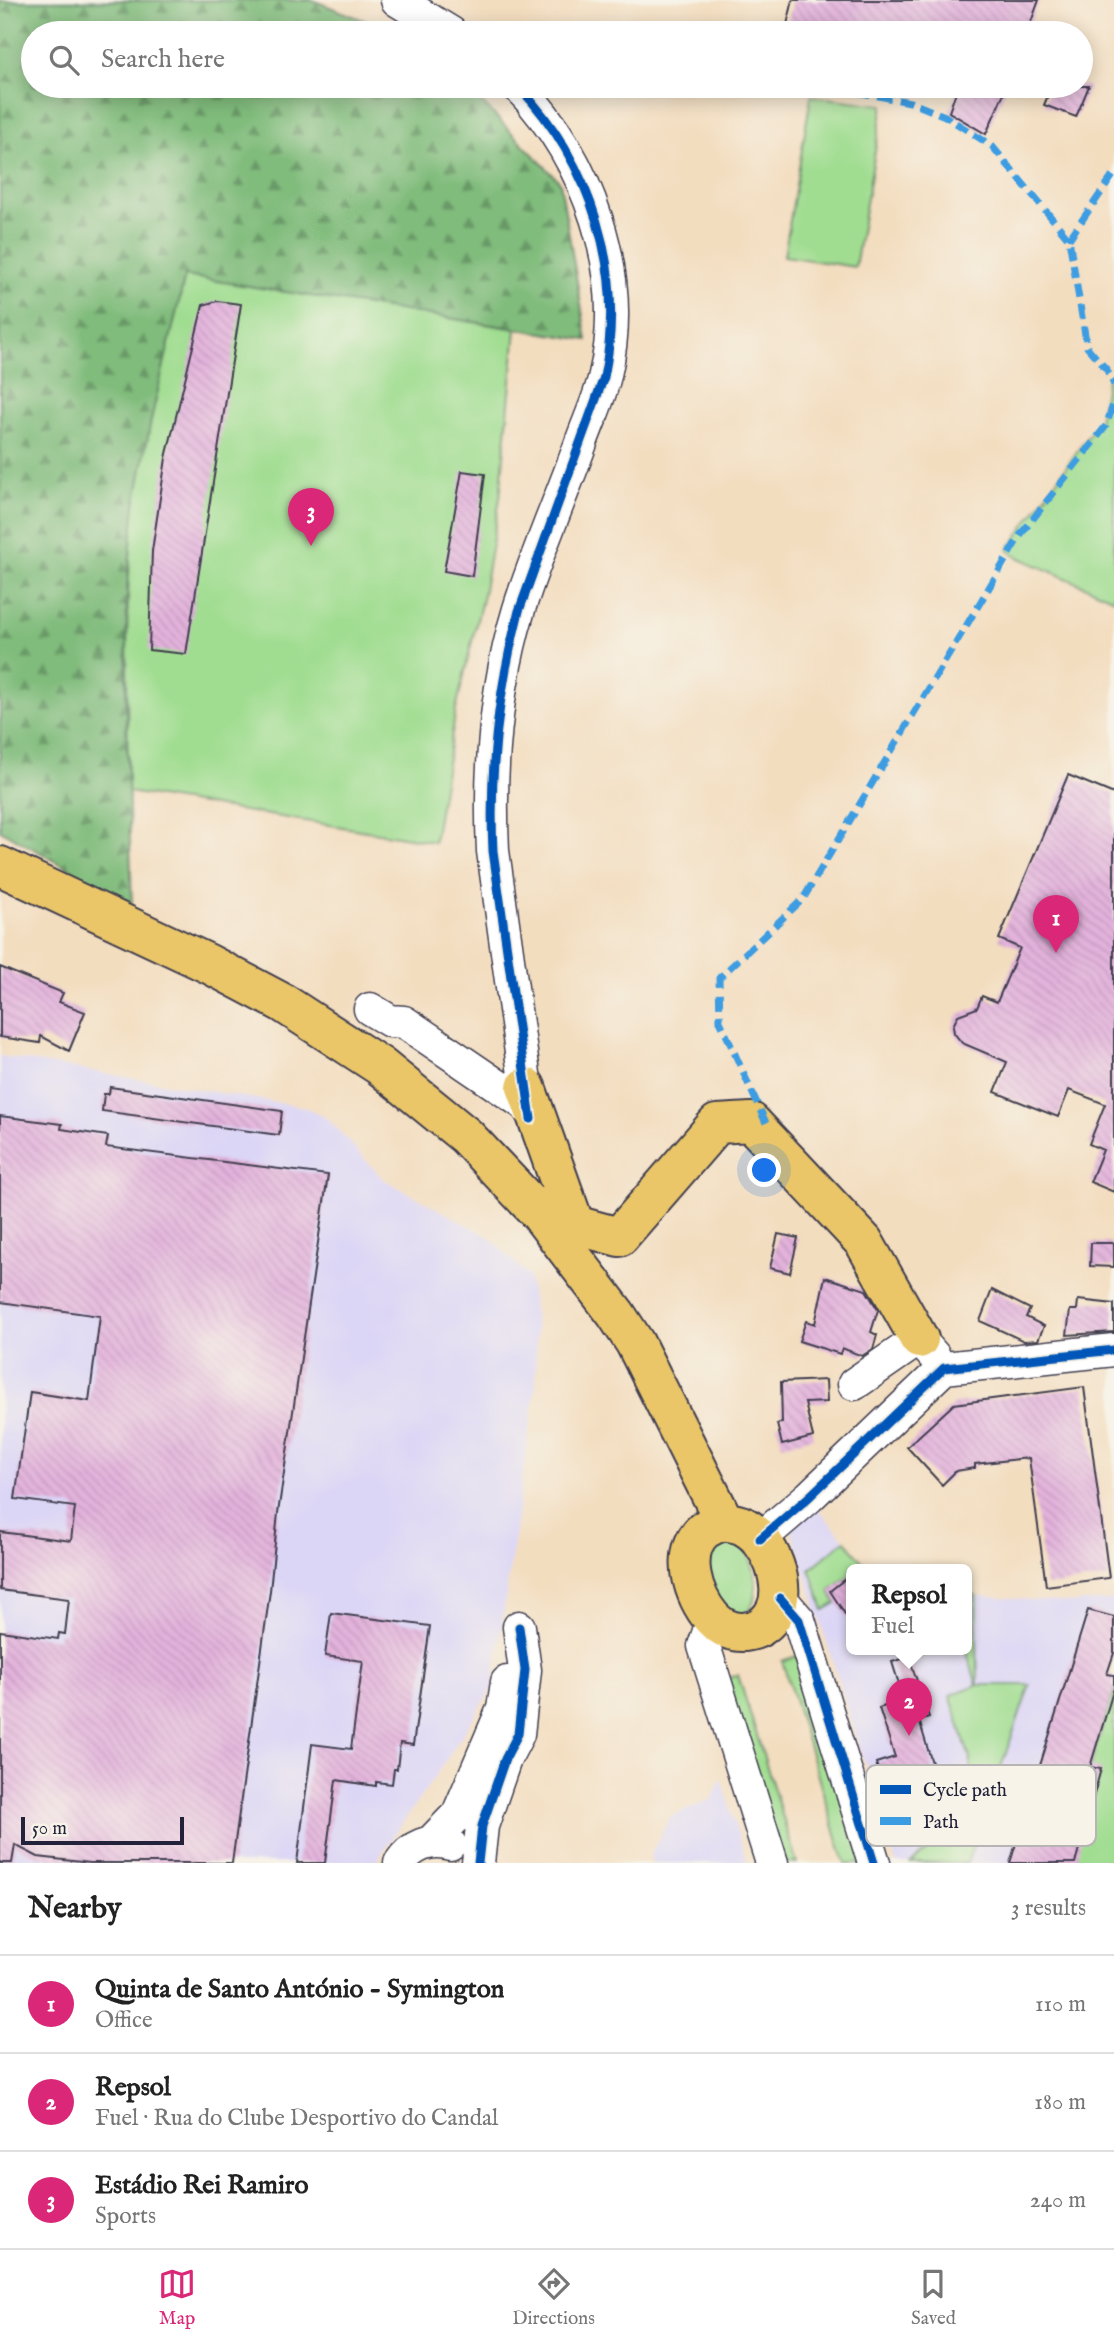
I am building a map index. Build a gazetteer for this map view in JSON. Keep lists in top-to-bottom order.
{
  "legend": ["Cycle path", "Path"],
  "scale_bar": "50 m",
  "page": {
    "search": "Search here",
    "pins": ["3", "1", "2"],
    "popup": ["Repsol", "Fuel"],
    "scale": "50 m",
    "heading": ["Nearby", "3 results"],
    "list": [
      {
        "mark": "1",
        "name": "Quinta de Santo António - Symington",
        "note": "Office",
        "value": "110 m"
      },
      {
        "mark": "2",
        "name": "Repsol",
        "note": "Fuel · Rua do Clube Desportivo do Candal",
        "value": "180 m"
      },
      {
        "mark": "3",
        "name": "Estádio Rei Ramiro",
        "note": "Sports",
        "value": "240 m"
      }
    ],
    "nav": ["Map", "Directions", "Saved"]
  }
}
